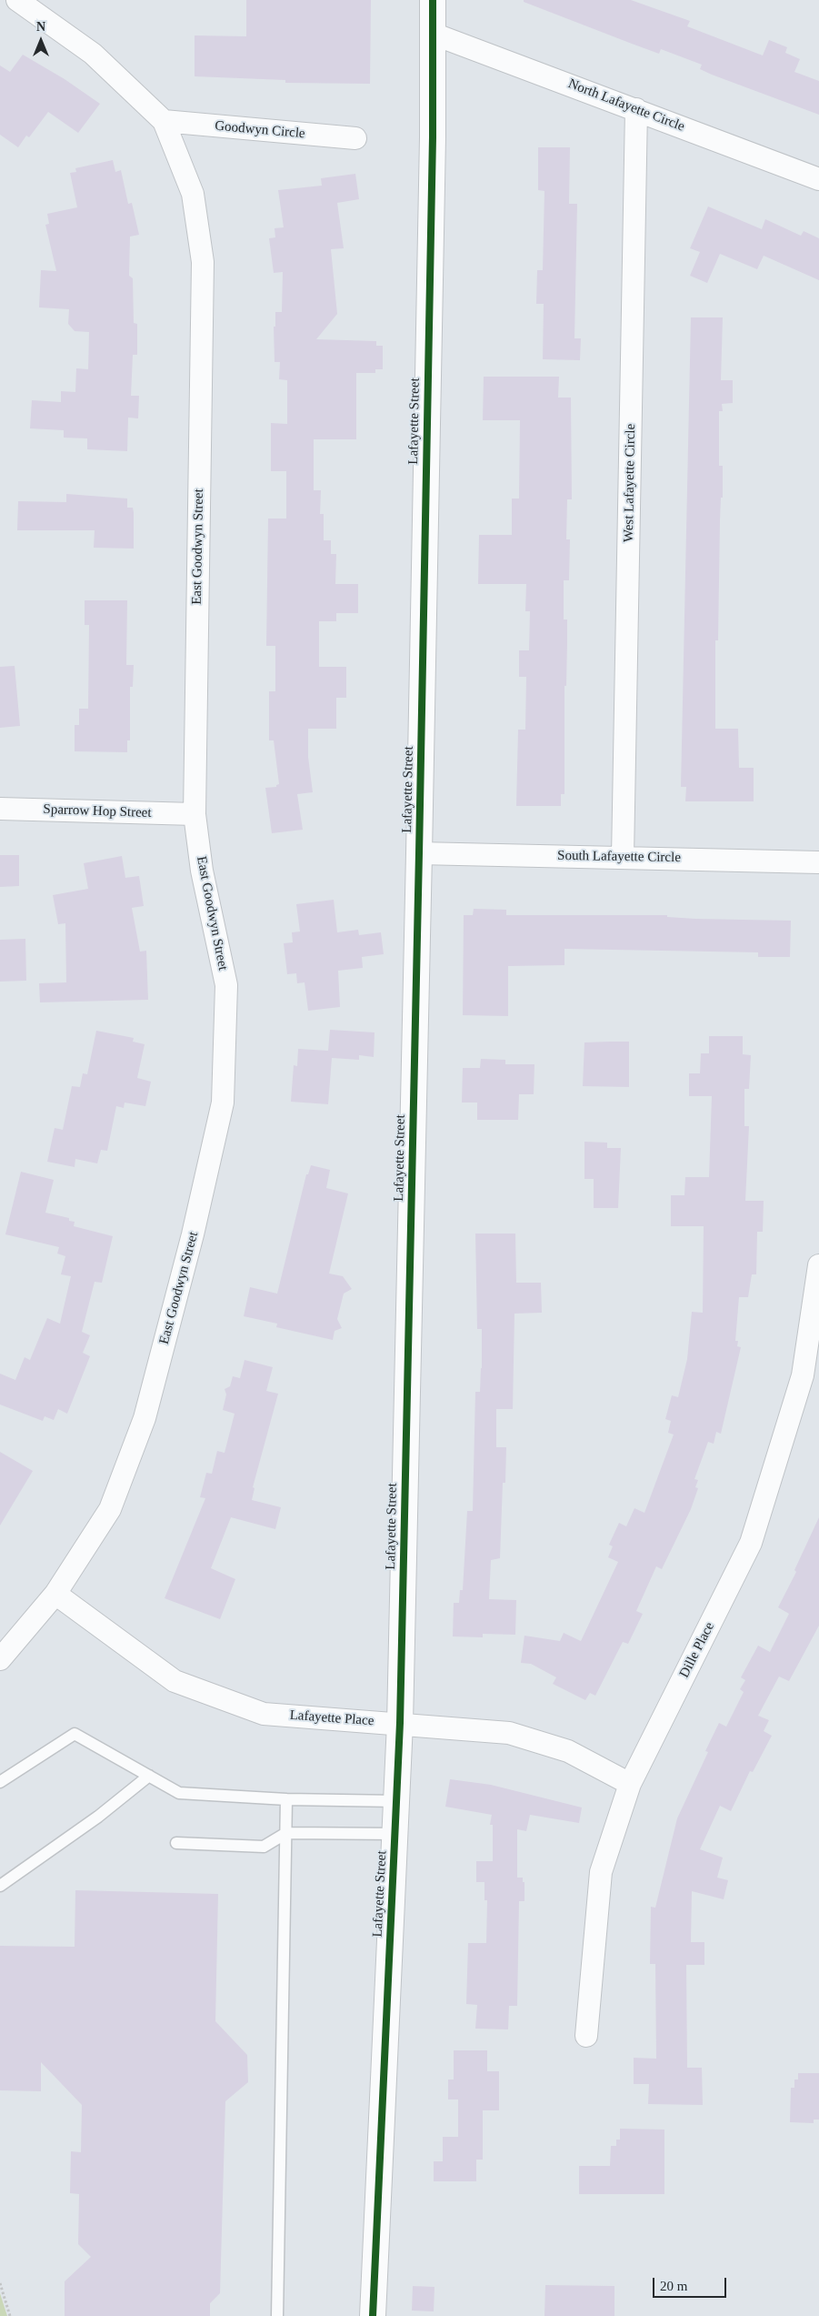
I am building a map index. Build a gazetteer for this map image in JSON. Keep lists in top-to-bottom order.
{
  "streets": {
    "street": [
      "North Lafayette Circle",
      "Goodwyn Circle",
      "Lafayette Street",
      "West Lafayette Circle",
      "East Goodwyn Street",
      "Sparrow Hop Street",
      "South Lafayette Circle",
      "Dille Place",
      "Lafayette Place"
    ]
  },
  "crossings": [
    ["North Lafayette Circle", "Lafayette Street"],
    ["North Lafayette Circle", "West Lafayette Circle"],
    ["Goodwyn Circle", "East Goodwyn Street"],
    ["Lafayette Street", "South Lafayette Circle"],
    ["Lafayette Street", "Lafayette Place"],
    ["West Lafayette Circle", "South Lafayette Circle"],
    ["East Goodwyn Street", "Sparrow Hop Street"],
    ["East Goodwyn Street", "Lafayette Place"],
    ["Dille Place", "Lafayette Place"]
  ],
  "scale_bar": "20 m",
  "north": "top"
}
